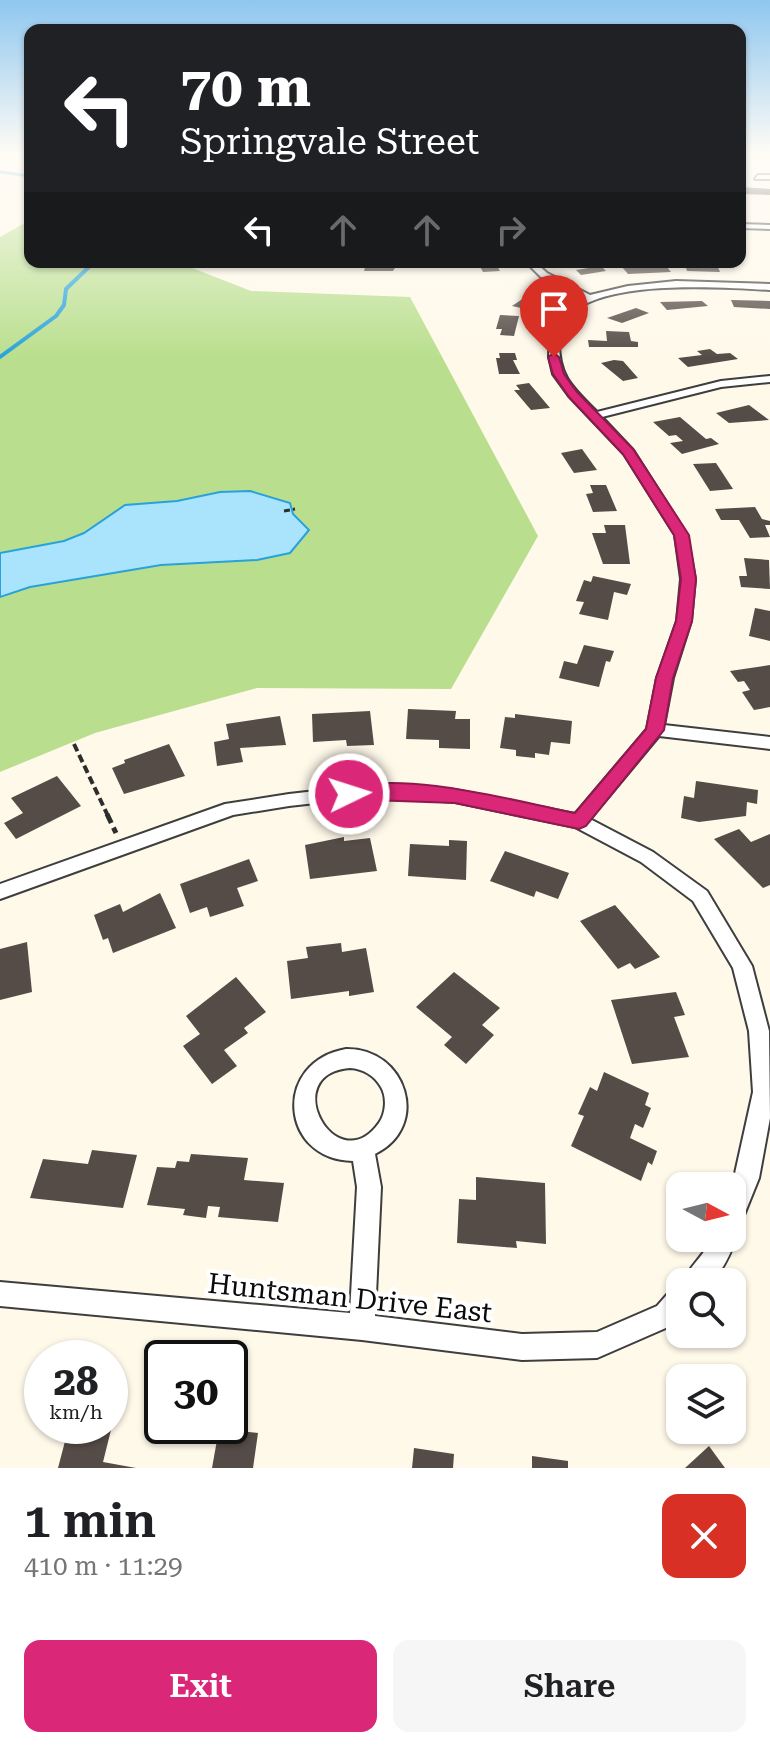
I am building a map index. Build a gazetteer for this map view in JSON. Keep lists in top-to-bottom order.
{
  "streets": {
    "street": ["Huntsman Drive East"]
  },
  "north": "right",
  "page": {
    "turn": ["70 m", "Springvale Street"],
    "speed": "28 km/h",
    "limit": "30",
    "heading": ["1 min", "410 m · 11:29"],
    "buttons": ["Exit", "Share"]
  }
}
